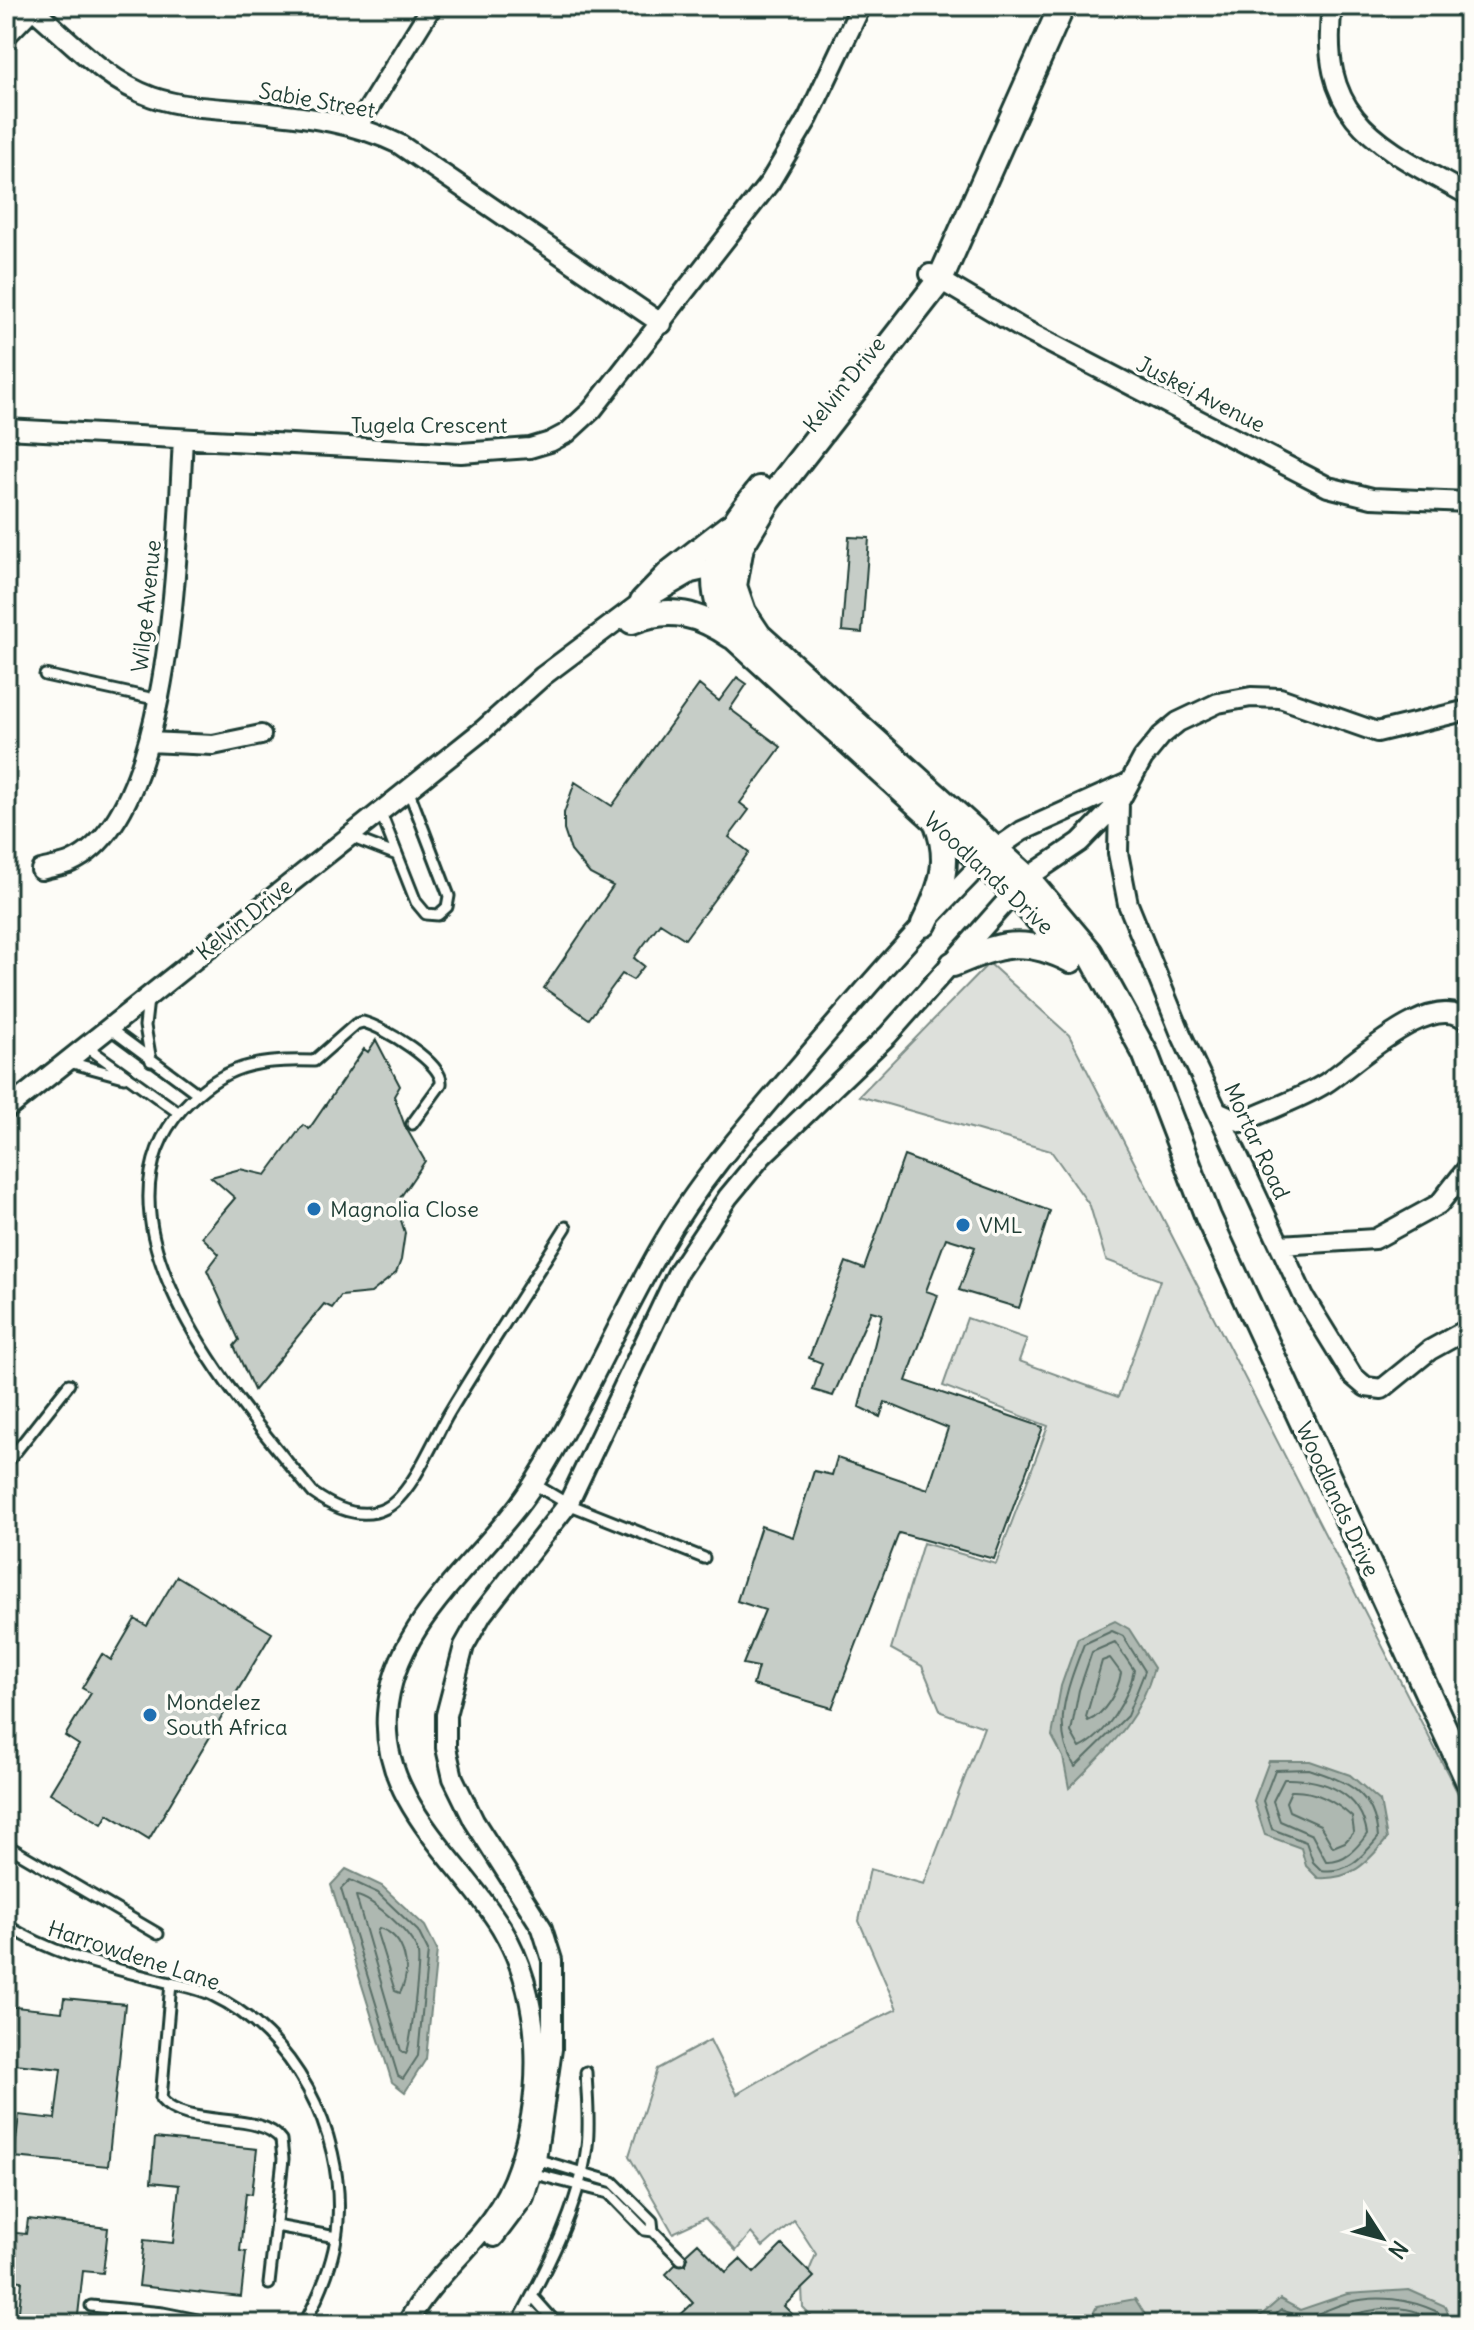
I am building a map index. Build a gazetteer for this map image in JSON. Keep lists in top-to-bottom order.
{
  "streets": {
    "main road": ["Kelvin Drive", "Woodlands Drive"],
    "street": [
      "Sabie Street",
      "Juskei Avenue",
      "Tugela Crescent",
      "Wilge Avenue",
      "Mortar Road"
    ],
    "lane": ["Harrowdene Lane"]
  },
  "crossings": [
    ["Sabie Street", "Tugela Crescent"],
    ["Kelvin Drive", "Juskei Avenue"],
    ["Kelvin Drive", "Woodlands Drive"],
    ["Tugela Crescent", "Wilge Avenue"]
  ],
  "places": ["Magnolia Close", "VML", "Mondelez South Africa"],
  "north": "bottom right"
}
